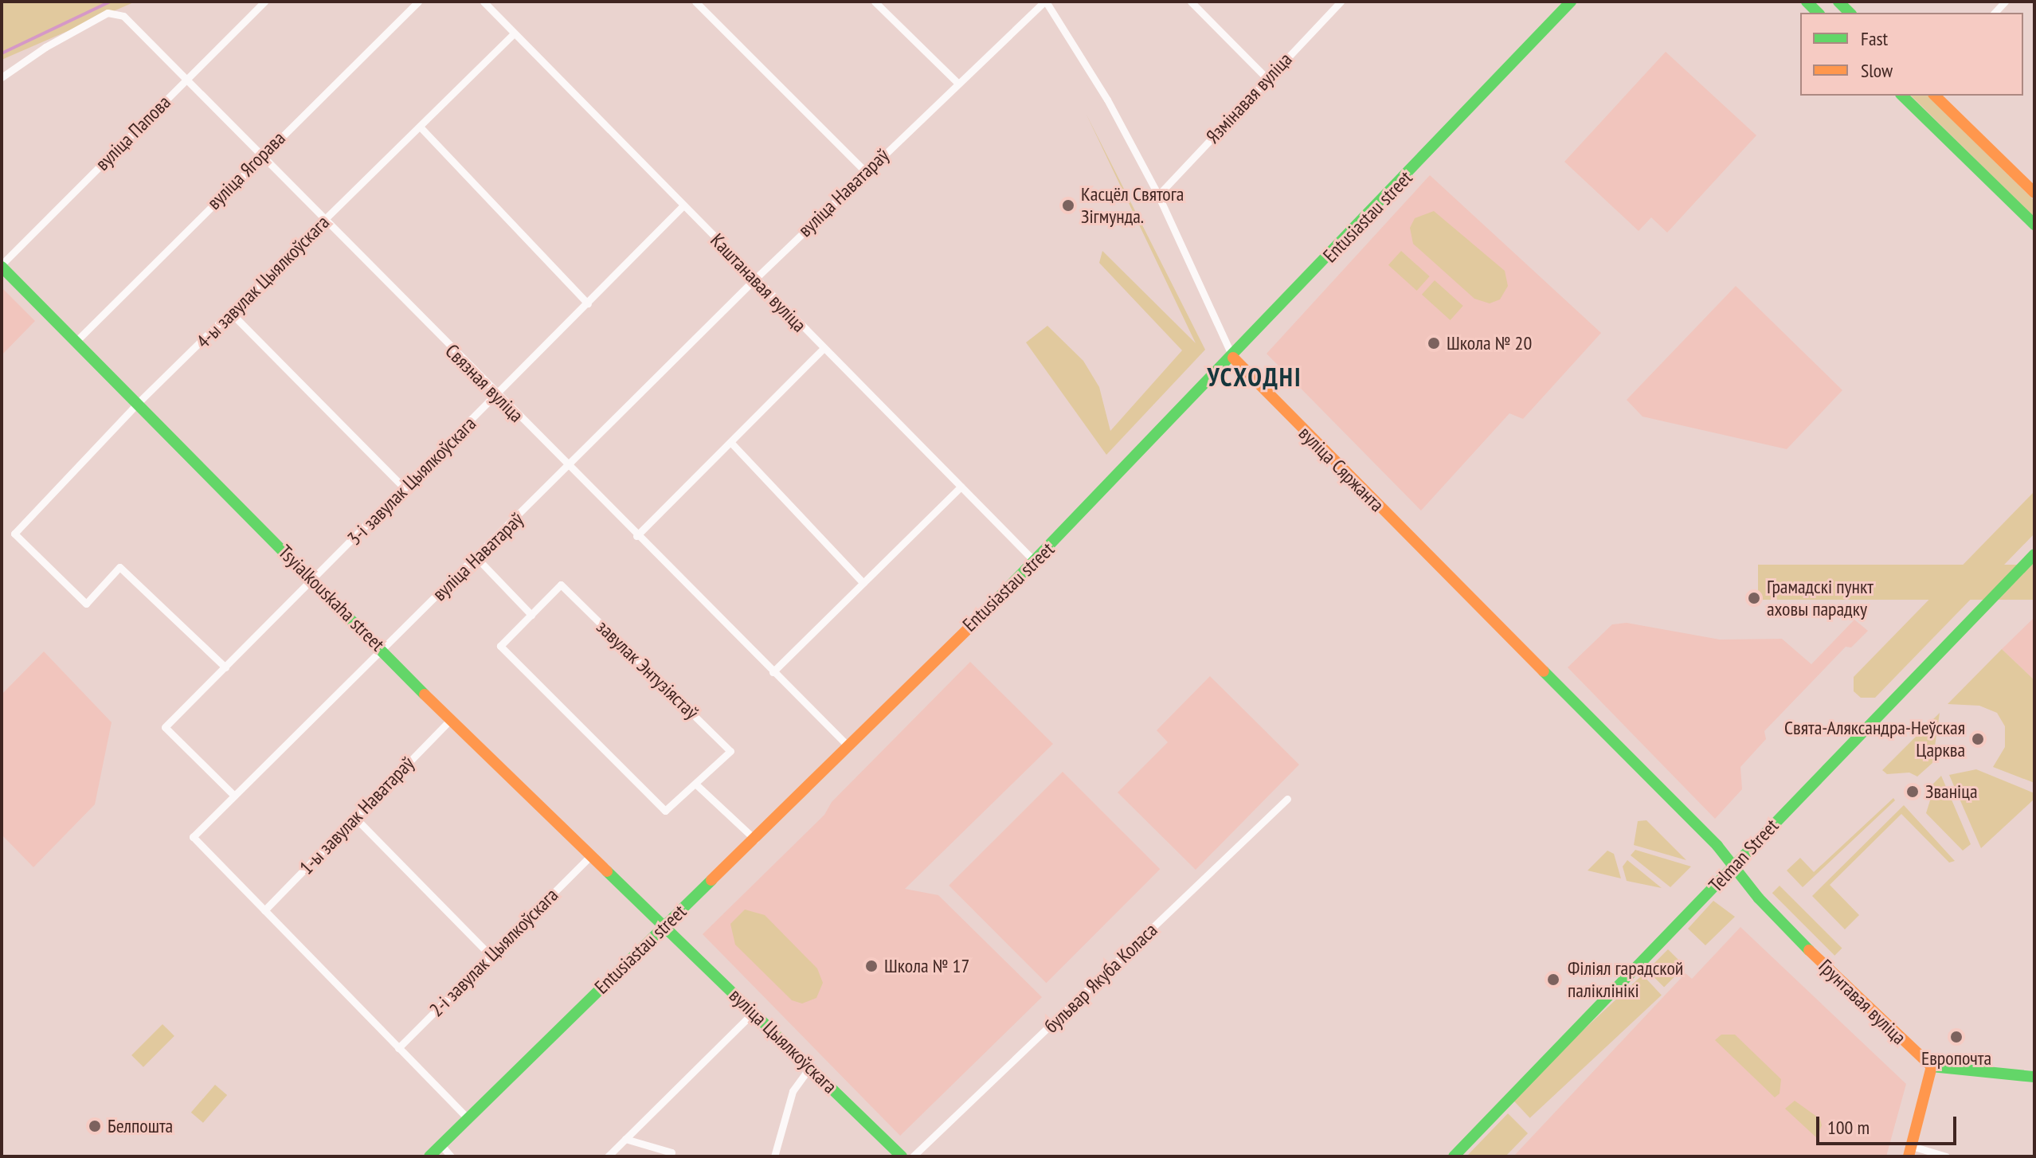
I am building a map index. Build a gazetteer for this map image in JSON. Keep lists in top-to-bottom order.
{
  "streets": {
    "main road": [
      "Entusiastau street",
      "вуліца Сяржанта",
      "Tsyialkouskaha street",
      "Telman Street",
      "Грунтавая вуліца",
      "вуліца Цыялкоўскага"
    ],
    "street": [
      "Язмінавая вуліца",
      "вуліца Папова",
      "вуліца Ягорава",
      "вуліца Наватараў",
      "4-ы завулак Цыялкоўскага",
      "Каштанавая вуліца",
      "Связная вуліца",
      "3-і завулак Цыялкоўскага",
      "завулак Энтузіястаў",
      "1-ы завулак Наватараў",
      "2-і завулак Цыялкоўскага",
      "бульвар Якуба Коласа"
    ]
  },
  "crossings": [
    ["Язмінавая вуліца", "вуліца Сяржанта"],
    ["вуліца Папова", "Связная вуліца"],
    ["вуліца Папова", "Tsyialkouskaha street"],
    ["вуліца Ягорава", "Связная вуліца"],
    ["вуліца Ягорава", "Tsyialkouskaha street"],
    ["вуліца Наватараў", "Entusiastau street"],
    ["вуліца Наватараў", "Каштанавая вуліца"],
    ["вуліца Наватараў", "Связная вуліца"],
    ["вуліца Наватараў", "вуліца Сяржанта"],
    ["вуліца Наватараў", "3-і завулак Цыялкоўскага"],
    ["вуліца Наватараў", "Tsyialkouskaha street"],
    ["вуліца Наватараў", "1-ы завулак Наватараў"],
    ["вуліца Наватараў", "2-і завулак Цыялкоўскага"],
    ["Entusiastau street", "Каштанавая вуліца"],
    ["Entusiastau street", "Связная вуліца"],
    ["Entusiastau street", "вуліца Сяржанта"],
    ["Entusiastau street", "Tsyialkouskaha street"],
    ["Entusiastau street", "вуліца Цыялкоўскага"],
    ["4-ы завулак Цыялкоўскага", "Каштанавая вуліца"],
    ["4-ы завулак Цыялкоўскага", "Связная вуліца"],
    ["4-ы завулак Цыялкоўскага", "3-і завулак Цыялкоўскага"],
    ["4-ы завулак Цыялкоўскага", "Tsyialkouskaha street"],
    ["Каштанавая вуліца", "3-і завулак Цыялкоўскага"],
    ["Связная вуліца", "3-і завулак Цыялкоўскага"],
    ["вуліца Сяржанта", "Telman Street"],
    ["вуліца Сяржанта", "Грунтавая вуліца"],
    ["3-і завулак Цыялкоўскага", "Tsyialkouskaha street"],
    ["Tsyialkouskaha street", "1-ы завулак Наватараў"],
    ["Tsyialkouskaha street", "2-і завулак Цыялкоўскага"],
    ["Tsyialkouskaha street", "вуліца Цыялкоўскага"],
    ["Telman Street", "Грунтавая вуліца"]
  ],
  "districts": ["УСХОДНІ"],
  "places": [
    "Касцёл Святога Зігмунда.",
    "Школа № 20",
    "Грамадскі пункт аховы парадку",
    "Свята-Аляксандра-Неўская Царква",
    "Званіца",
    "Школа № 17",
    "Філіял гарадской паліклінікі",
    "Европочта",
    "Белпошта"
  ],
  "legend": ["Fast", "Slow"],
  "scale_bar": "100 m"
}
